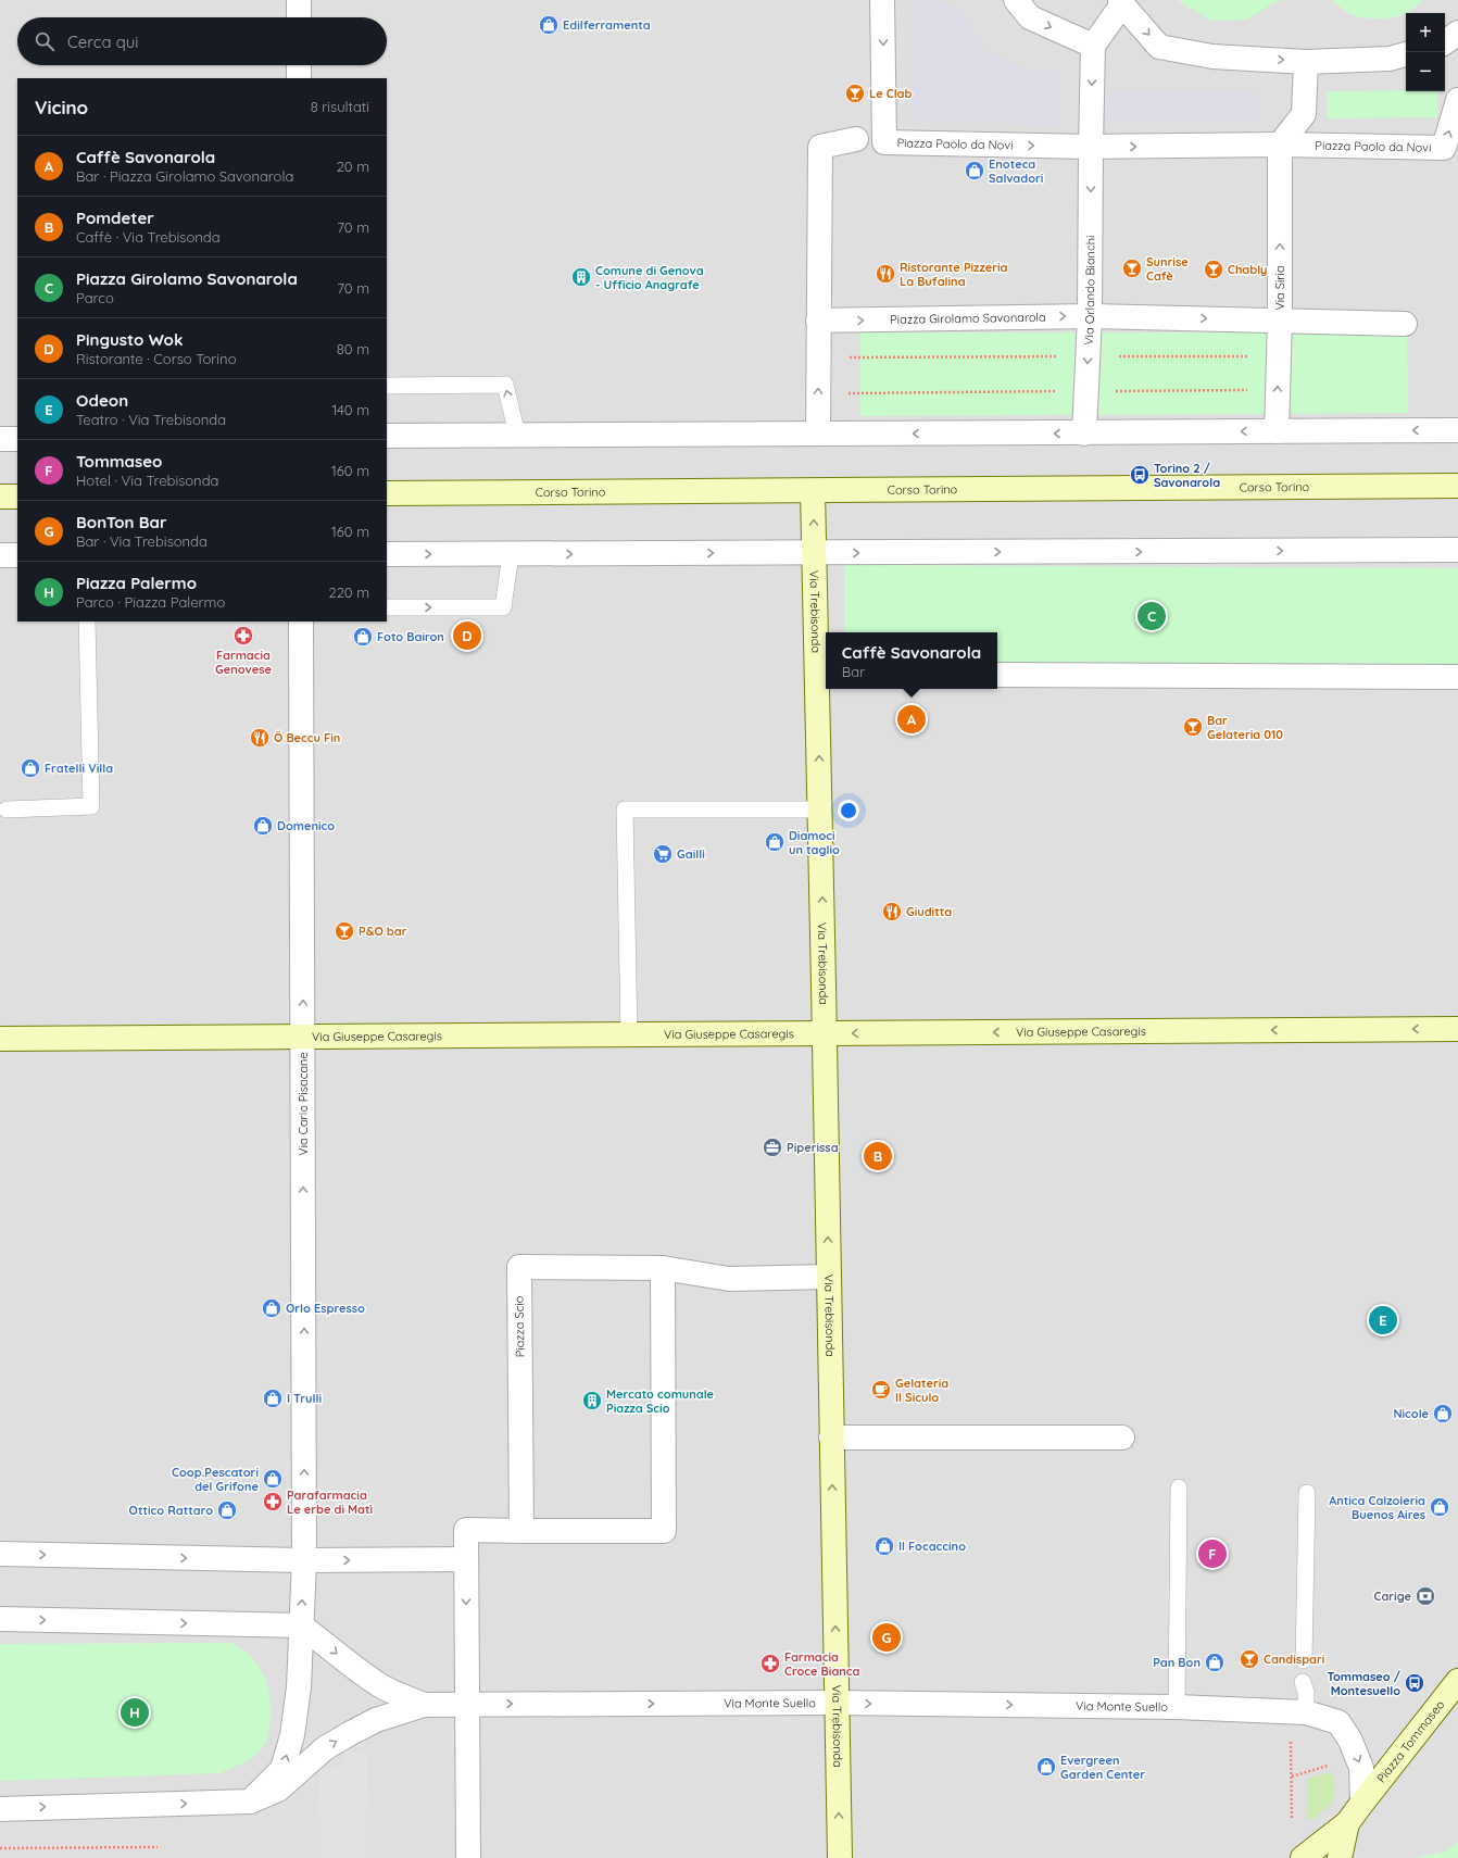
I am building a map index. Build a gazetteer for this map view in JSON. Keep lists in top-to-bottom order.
{
  "streets": {
    "street": [
      "Piazza Paolo da Novi",
      "Via Siria",
      "Via Orlando Bianchi",
      "Piazza Girolamo Savonarola",
      "Corso Torino",
      "Via Trebisonda",
      "Via Giuseppe Casaregis",
      "Via Carlo Pisacane",
      "Piazza Scio",
      "Via Monte Suello",
      "Piazza Tommaseo"
    ]
  },
  "crossings": [
    ["Piazza Paolo da Novi", "Via Siria"],
    ["Piazza Paolo da Novi", "Via Orlando Bianchi"],
    ["Via Siria", "Piazza Girolamo Savonarola"],
    ["Via Orlando Bianchi", "Piazza Girolamo Savonarola"],
    ["Corso Torino", "Via Trebisonda"],
    ["Via Trebisonda", "Via Giuseppe Casaregis"],
    ["Via Trebisonda", "Piazza Scio"],
    ["Via Trebisonda", "Via Monte Suello"],
    ["Via Giuseppe Casaregis", "Via Carlo Pisacane"],
    ["Via Monte Suello", "Piazza Tommaseo"]
  ],
  "one_way": [
    "Via Siria",
    "Via Orlando Bianchi",
    "Via Trebisonda",
    "Via Giuseppe Casaregis",
    "Via Carlo Pisacane",
    "Via Monte Suello"
  ],
  "places": {
    "shop": [
      "Edilferramenta",
      "Enoteca Salvadori",
      "Foto Bairon",
      "Fratelli Villa",
      "Domenico",
      "Diamoci un taglio",
      "Orlo Espresso",
      "I Trulli",
      "Nicole",
      "Coop.Pescatori del Grifone",
      "Antica Calzoleria Buenos Aires",
      "Ottico Rattaro",
      "Il Focaccino",
      "Pan Bon",
      "Evergreen Garden Center"
    ],
    "bar": [
      "Le Clab",
      "Sunrise Cafè",
      "Chably",
      "Bar Gelateria 010",
      "P&O bar",
      "Candispari"
    ],
    "restaurant": ["Ristorante Pizzeria La Bufalina", "Ö Beccu Fin", "Giuditta"],
    "building": ["Comune di Genova - Ufficio Anagrafe", "Mercato comunale Piazza Scio"],
    "bus stop": ["Torino 2 / Savonarola", "Tommaseo / Montesuello"],
    "pharmacy": ["Farmacia Genovese", "Parafarmacia Le erbe di Matì", "Farmacia Croce Bianca"],
    "supermarket": ["Gailli"],
    "office": ["Piperissa"],
    "cafe": ["Gelateria Il Siculo"],
    "bank": ["Carige"]
  },
  "page": {
    "map_buttons": ["+", "−"],
    "search": "Cerca qui",
    "heading": ["Vicino", "8 risultati"],
    "list": [
      {
        "mark": "A",
        "name": "Caffè Savonarola",
        "note": "Bar · Piazza Girolamo Savonarola",
        "value": "20 m"
      },
      {
        "mark": "B",
        "name": "Pomdeter",
        "note": "Caffè · Via Trebisonda",
        "value": "70 m"
      },
      {
        "mark": "C",
        "name": "Piazza Girolamo Savonarola",
        "note": "Parco",
        "value": "70 m"
      },
      {
        "mark": "D",
        "name": "Pingusto Wok",
        "note": "Ristorante · Corso Torino",
        "value": "80 m"
      },
      {
        "mark": "E",
        "name": "Odeon",
        "note": "Teatro · Via Trebisonda",
        "value": "140 m"
      },
      {
        "mark": "F",
        "name": "Tommaseo",
        "note": "Hotel · Via Trebisonda",
        "value": "160 m"
      },
      {
        "mark": "G",
        "name": "BonTon Bar",
        "note": "Bar · Via Trebisonda",
        "value": "160 m"
      },
      {
        "mark": "H",
        "name": "Piazza Palermo",
        "note": "Parco · Piazza Palermo",
        "value": "220 m"
      }
    ],
    "pins": [
      "C",
      "D",
      "A",
      "B",
      "E",
      "F",
      "G",
      "H"
    ],
    "popup": ["Caffè Savonarola", "Bar"]
  }
}
